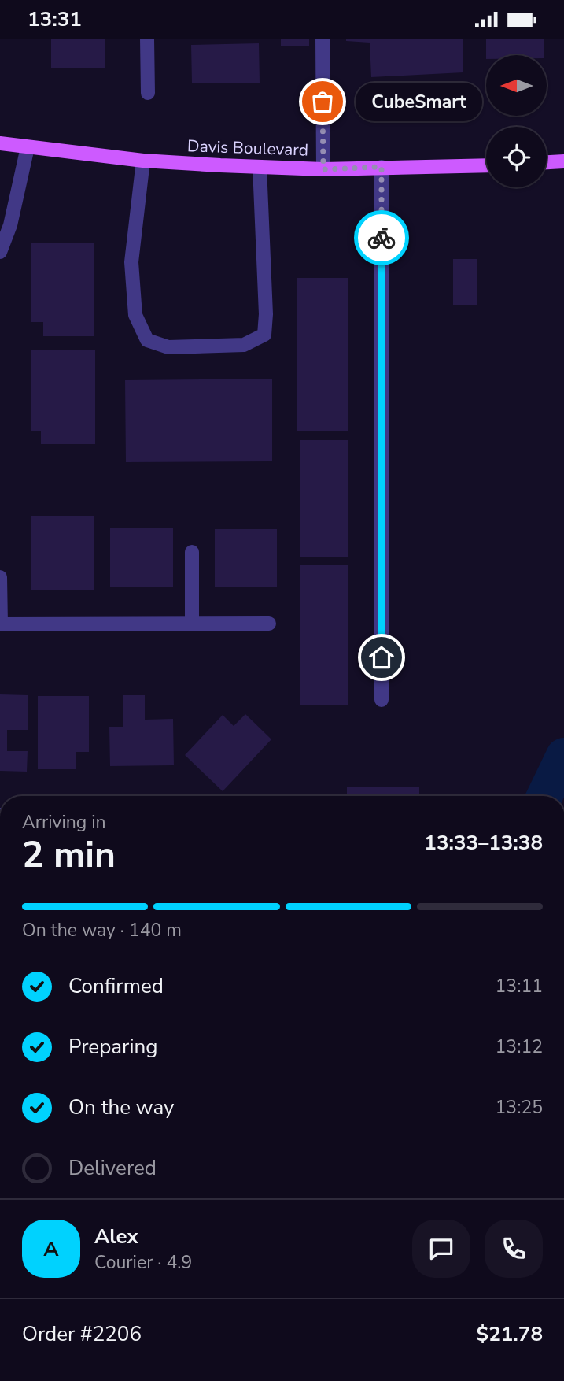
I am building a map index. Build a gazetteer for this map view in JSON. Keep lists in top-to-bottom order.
{
  "streets": {
    "main road": ["Davis Boulevard"]
  },
  "places": ["CubeSmart"],
  "north": "left",
  "page": {
    "status": "13:31",
    "bubble": "CubeSmart",
    "heading": ["2 min", "Arriving in", "13:33–13:38"],
    "panel": [
      "Alex",
      "Courier · 4.9",
      "Order #2206",
      "$21.78"
    ],
    "bar": "On the way · 140 m",
    "list": [
      ["Confirmed", "13:11"],
      ["Preparing", "13:12"],
      ["On the way", "13:25"],
      "Delivered"
    ],
    "round": "A"
  }
}
